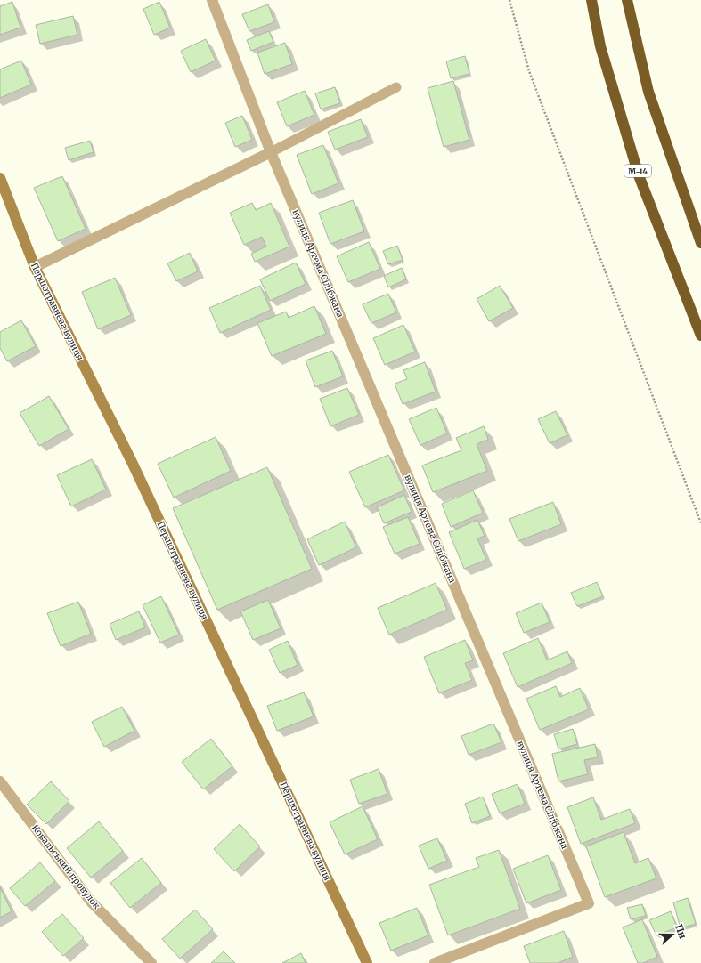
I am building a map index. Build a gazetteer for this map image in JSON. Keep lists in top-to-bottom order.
{
  "streets": {
    "highway": ["М-14"],
    "street": ["вулиця Артема Сілібжана", "Першотравнева вулиця", "Ковальський провулок"]
  },
  "north": "right"
}
